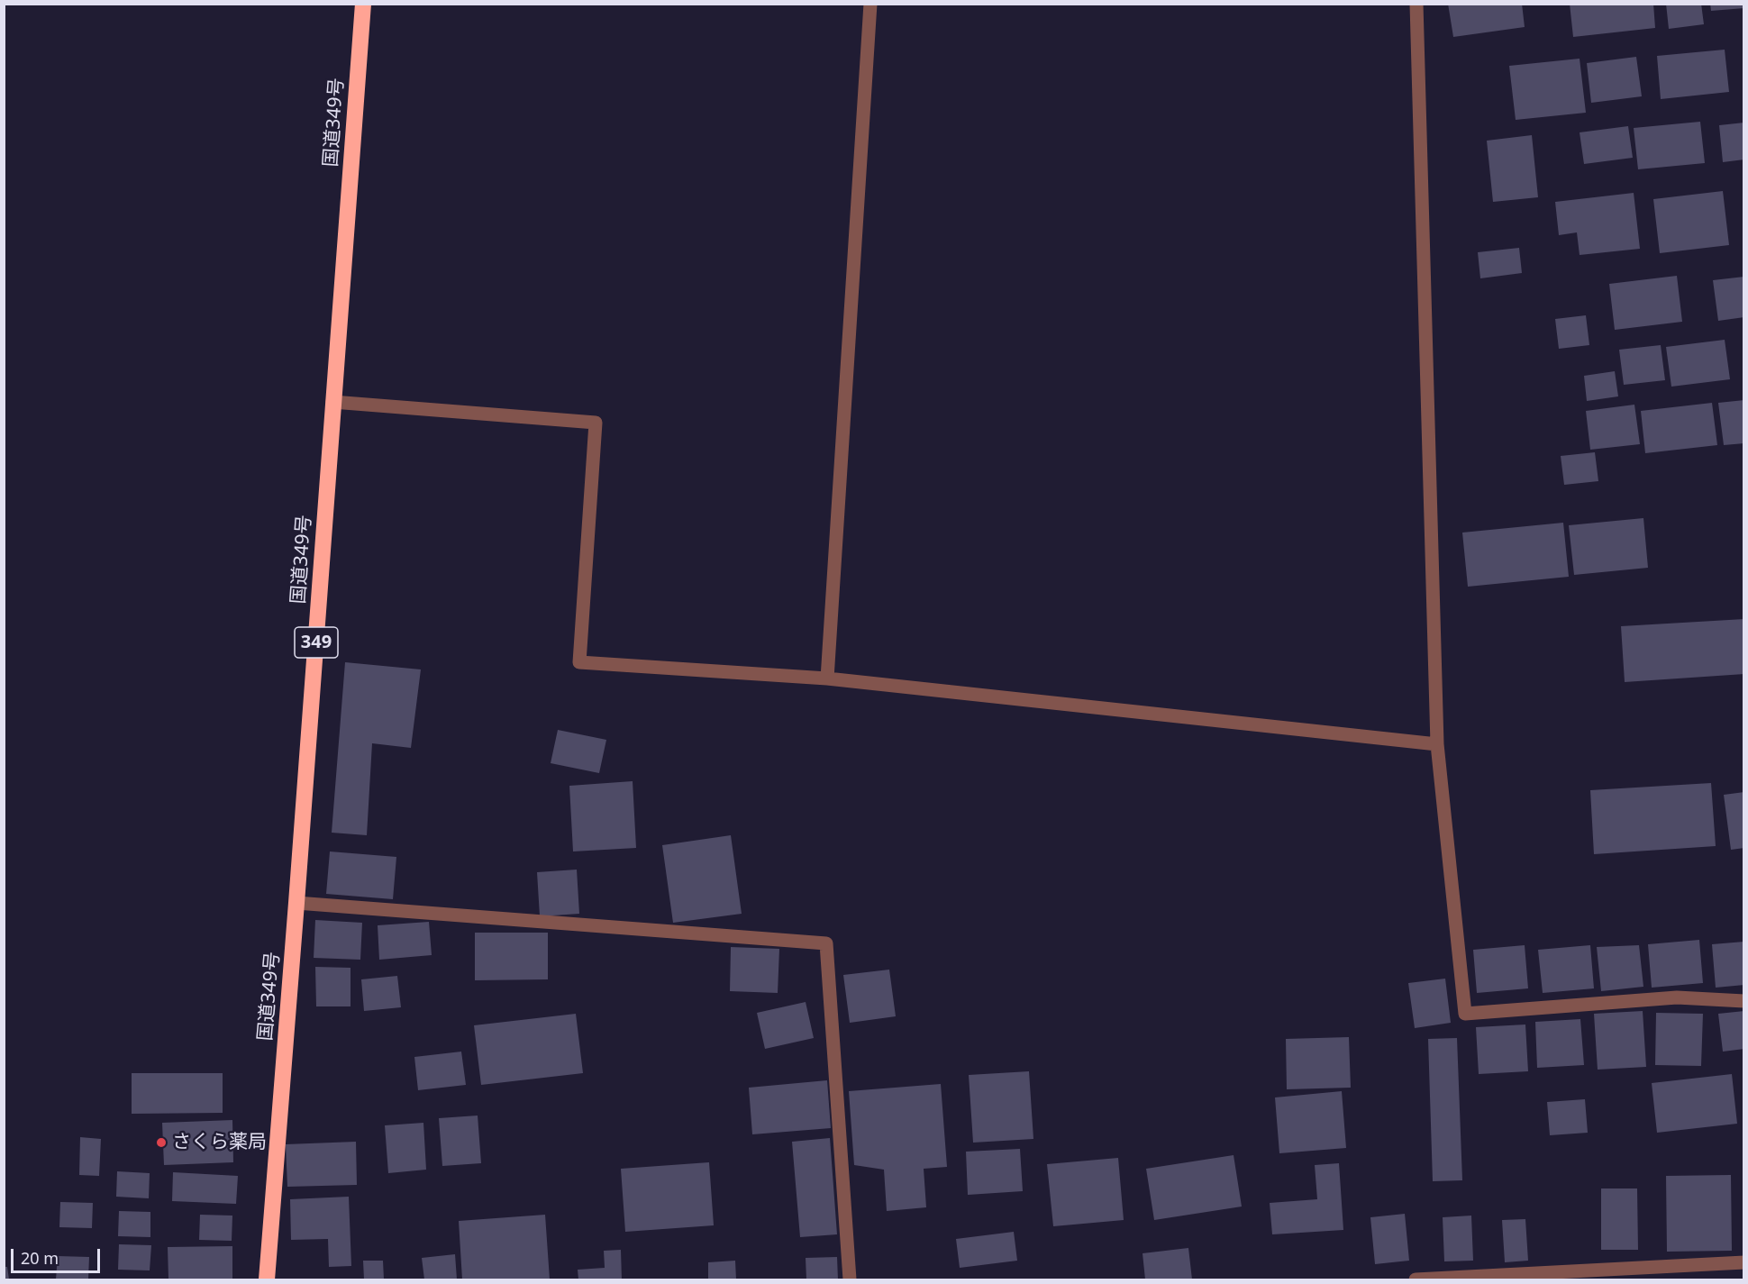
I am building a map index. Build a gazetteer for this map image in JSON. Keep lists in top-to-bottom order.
{
  "streets": {
    "highway": ["国道349号", "349"]
  },
  "places": ["さくら薬局"],
  "scale_bar": "20 m"
}
